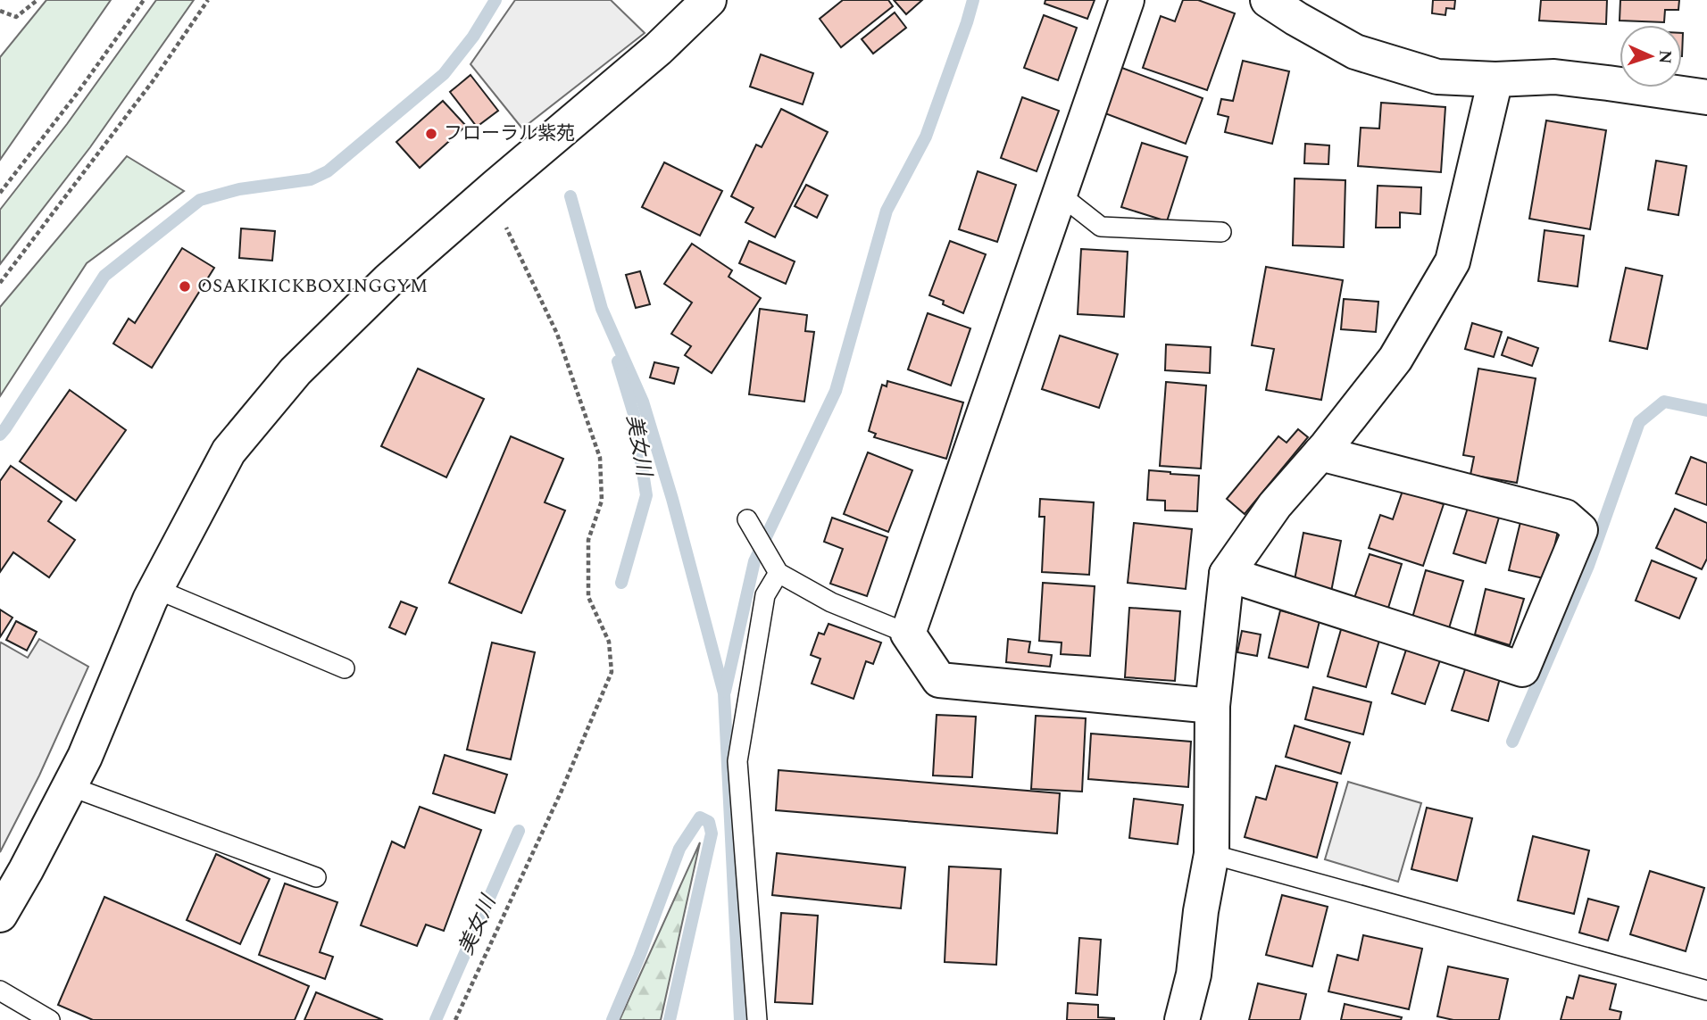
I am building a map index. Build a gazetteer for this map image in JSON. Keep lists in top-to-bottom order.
{
  "water": ["美女川"],
  "places": ["フローラル紫苑", "OSAKIKICKBOXINGGYM"],
  "north": "right"
}
